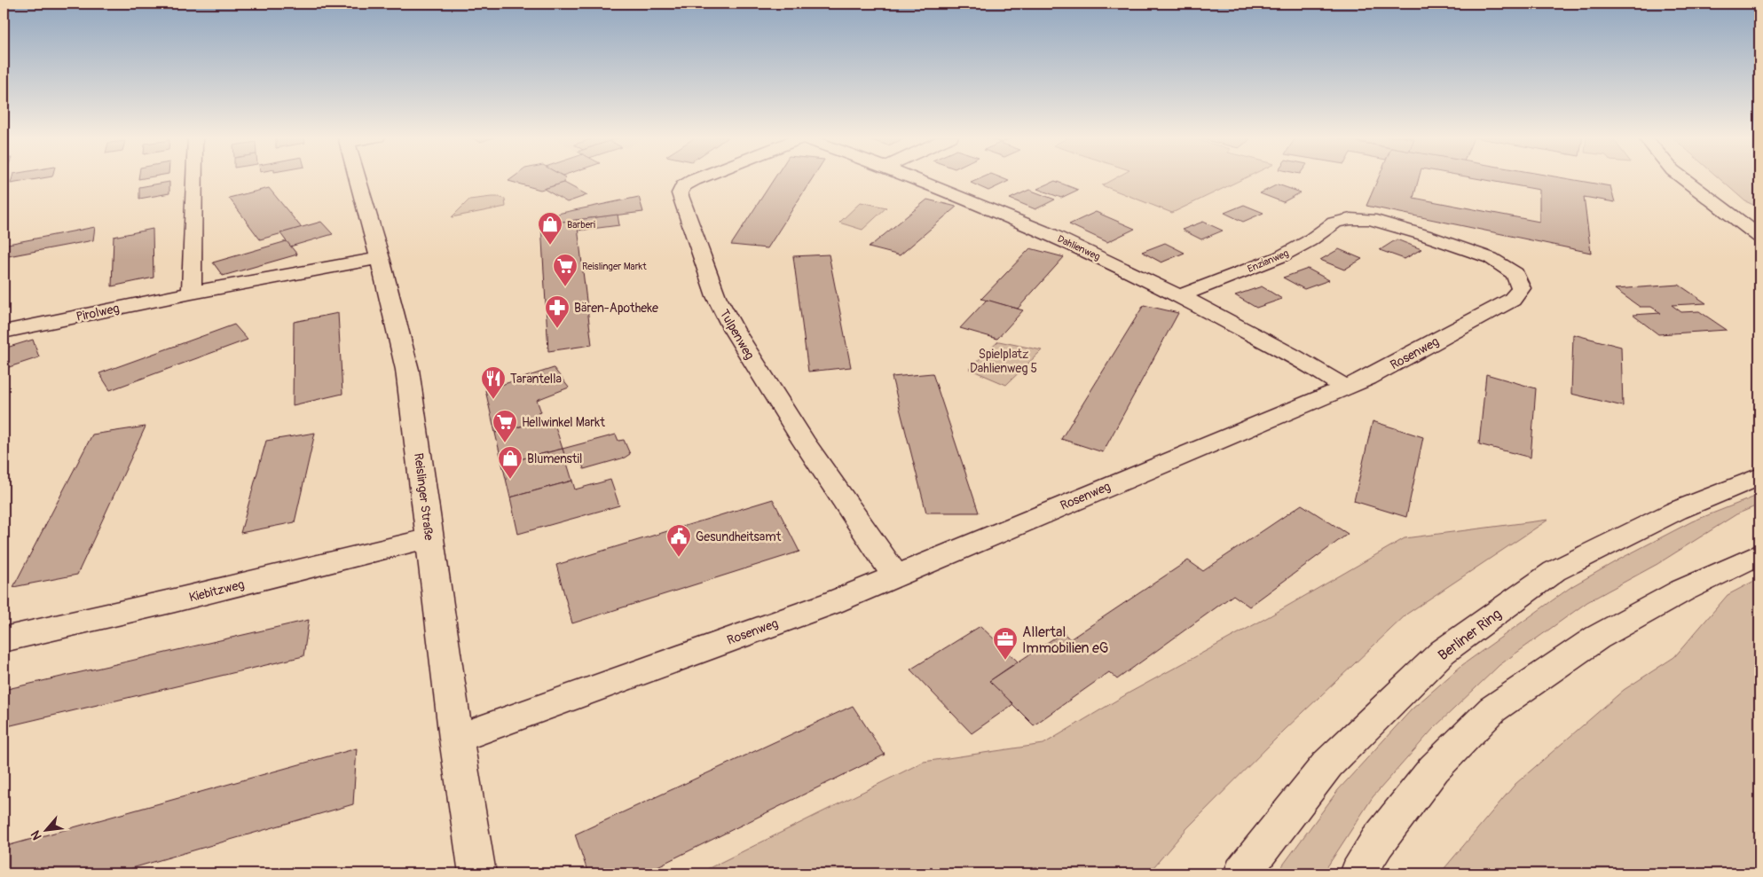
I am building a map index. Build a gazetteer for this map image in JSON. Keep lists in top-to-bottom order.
{
  "streets": {
    "street": [
      "Dahlienweg",
      "Enzianweg",
      "Pirolweg",
      "Tulpenweg",
      "Rosenweg",
      "Reislinger Straße",
      "Kiebitzweg",
      "Berliner Ring"
    ]
  },
  "crossings": [
    ["Dahlienweg", "Enzianweg"],
    ["Dahlienweg", "Rosenweg"],
    ["Enzianweg", "Rosenweg"],
    ["Pirolweg", "Reislinger Straße"],
    ["Tulpenweg", "Rosenweg"],
    ["Rosenweg", "Reislinger Straße"],
    ["Reislinger Straße", "Kiebitzweg"]
  ],
  "parks": ["Spielplatz Dahlienweg 5"],
  "places": {
    "shop": ["Barberi", "Blumenstil"],
    "supermarket": ["Reislinger Markt", "Hellwinkel Markt"],
    "pharmacy": ["Bären-Apotheke"],
    "restaurant": ["Tarantella"],
    "public building": ["Gesundheitsamt"],
    "office": ["Allertal Immobilien eG"]
  },
  "north": "bottom left"
}
